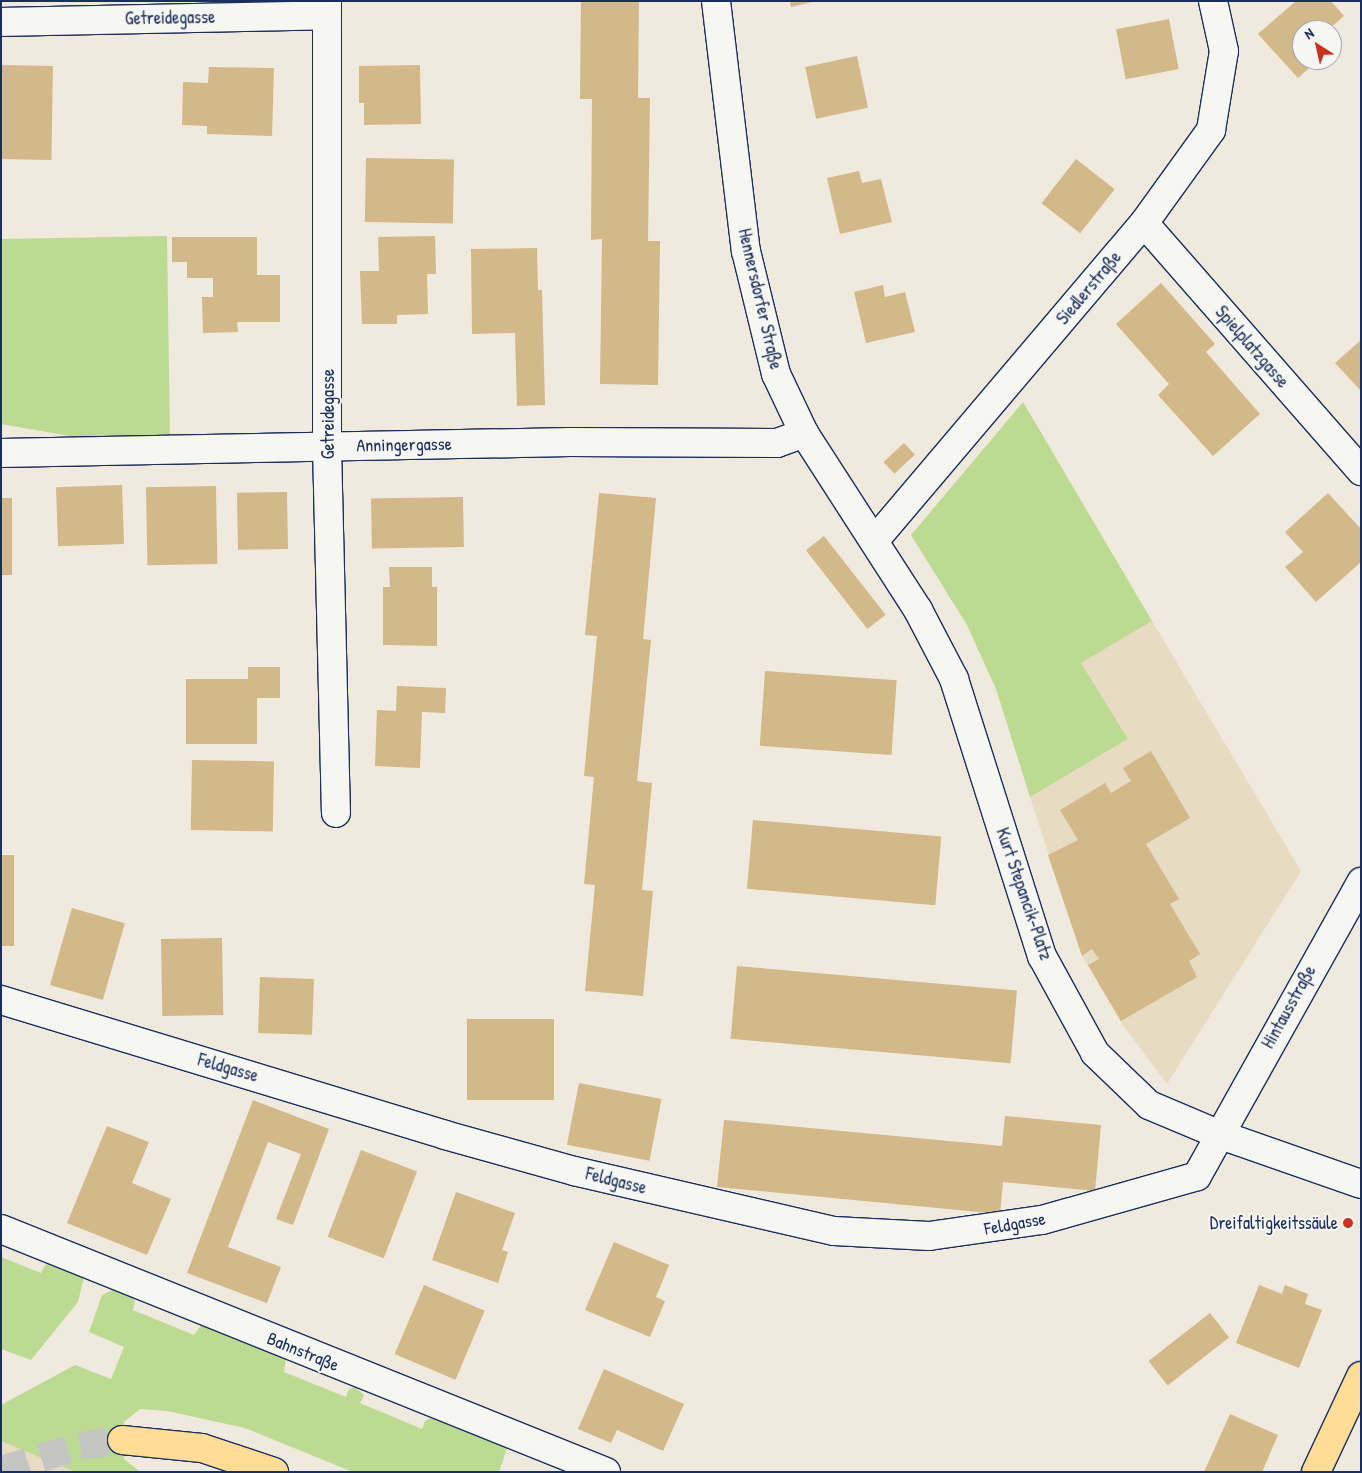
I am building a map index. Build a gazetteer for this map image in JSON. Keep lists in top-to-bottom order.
{
  "streets": {
    "street": [
      "Getreidegasse",
      "Siedlerstraße",
      "Hennersdorfer Straße",
      "Spielplatzgasse",
      "Anningergasse",
      "Kurt Stepancik-Platz",
      "Hintausstraße",
      "Feldgasse",
      "Bahnstraße"
    ]
  },
  "crossings": [
    ["Getreidegasse", "Anningergasse"],
    ["Siedlerstraße", "Hennersdorfer Straße"],
    ["Siedlerstraße", "Spielplatzgasse"],
    ["Siedlerstraße", "Kurt Stepancik-Platz"],
    ["Hennersdorfer Straße", "Anningergasse"],
    ["Hennersdorfer Straße", "Kurt Stepancik-Platz"],
    ["Kurt Stepancik-Platz", "Hintausstraße"],
    ["Kurt Stepancik-Platz", "Feldgasse"],
    ["Hintausstraße", "Feldgasse"]
  ],
  "places": ["Dreifaltigkeitssäule"],
  "north": "top left"
}
